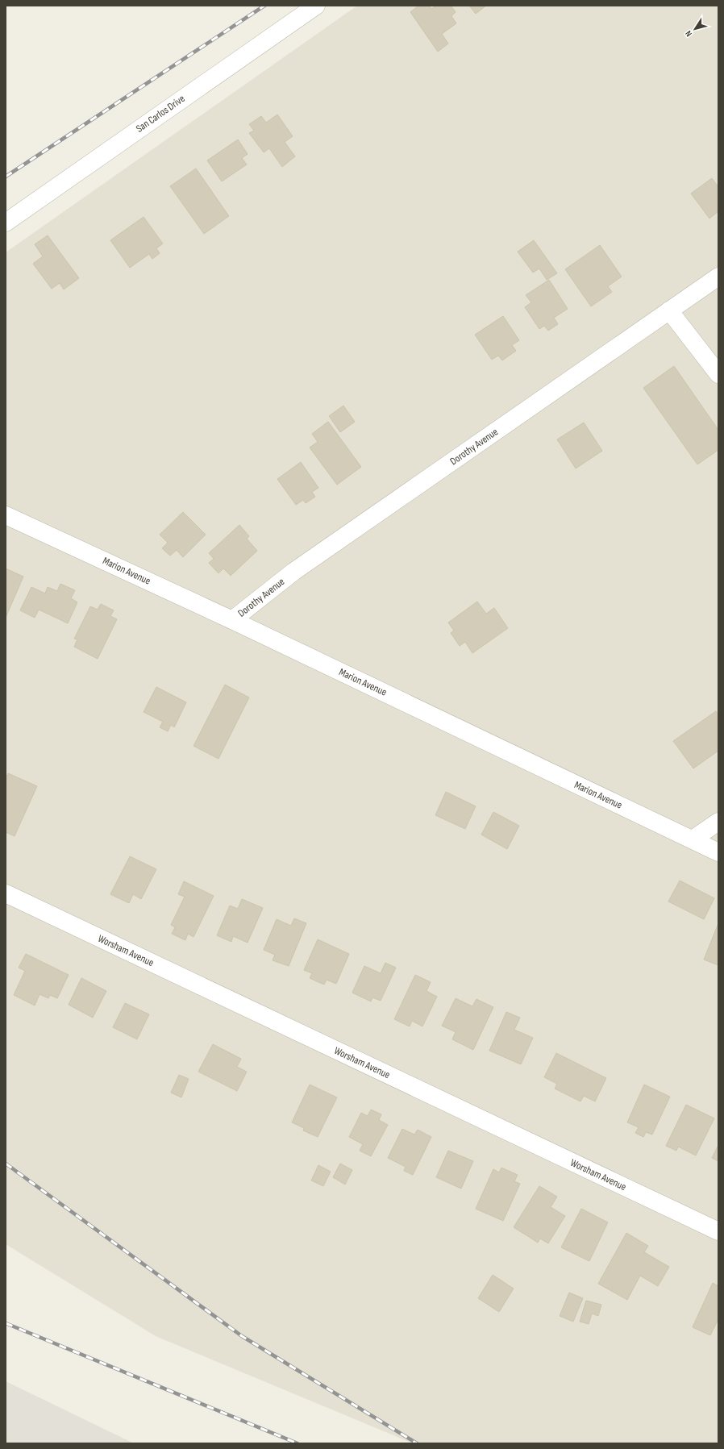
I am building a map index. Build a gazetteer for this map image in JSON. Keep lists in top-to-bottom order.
{
  "streets": {
    "street": [
      "San Carlos Drive",
      "Dorothy Avenue",
      "Marion Avenue",
      "Worsham Avenue"
    ]
  },
  "crossings": [
    ["Dorothy Avenue", "Marion Avenue"]
  ],
  "north": "bottom left"
}
